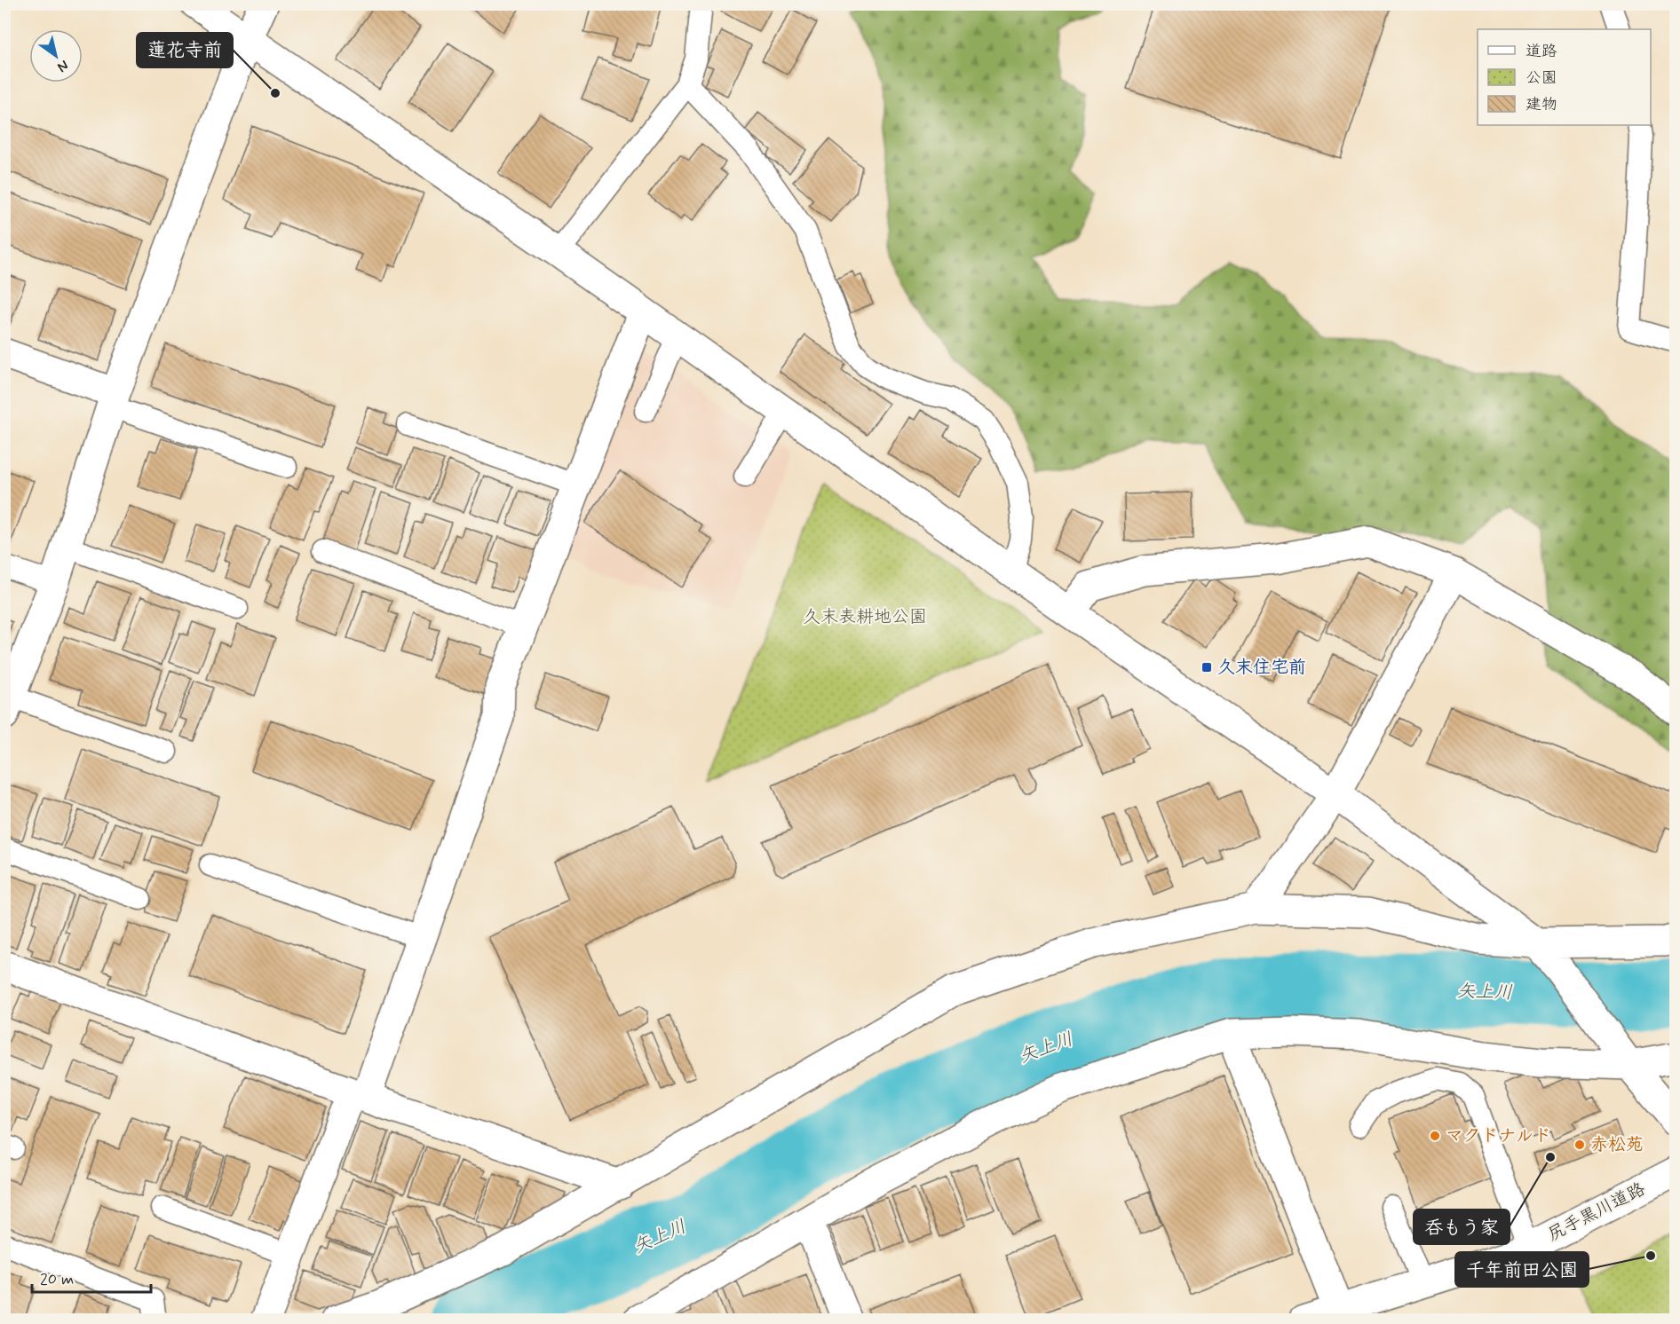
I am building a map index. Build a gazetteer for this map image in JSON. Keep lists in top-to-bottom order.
{
  "streets": {
    "street": ["尻手黒川道路"]
  },
  "water": ["矢上川"],
  "parks": ["久末表耕地公園"],
  "places": {
    "other": [
      "蓮花寺前",
      "マクドナルド",
      "赤松苑",
      "呑もう家",
      "千年前田公園"
    ],
    "transit": ["久末住宅前"]
  },
  "legend": ["道路", "公園", "建物"],
  "scale_bar": "20 m",
  "north": "bottom right"
}
